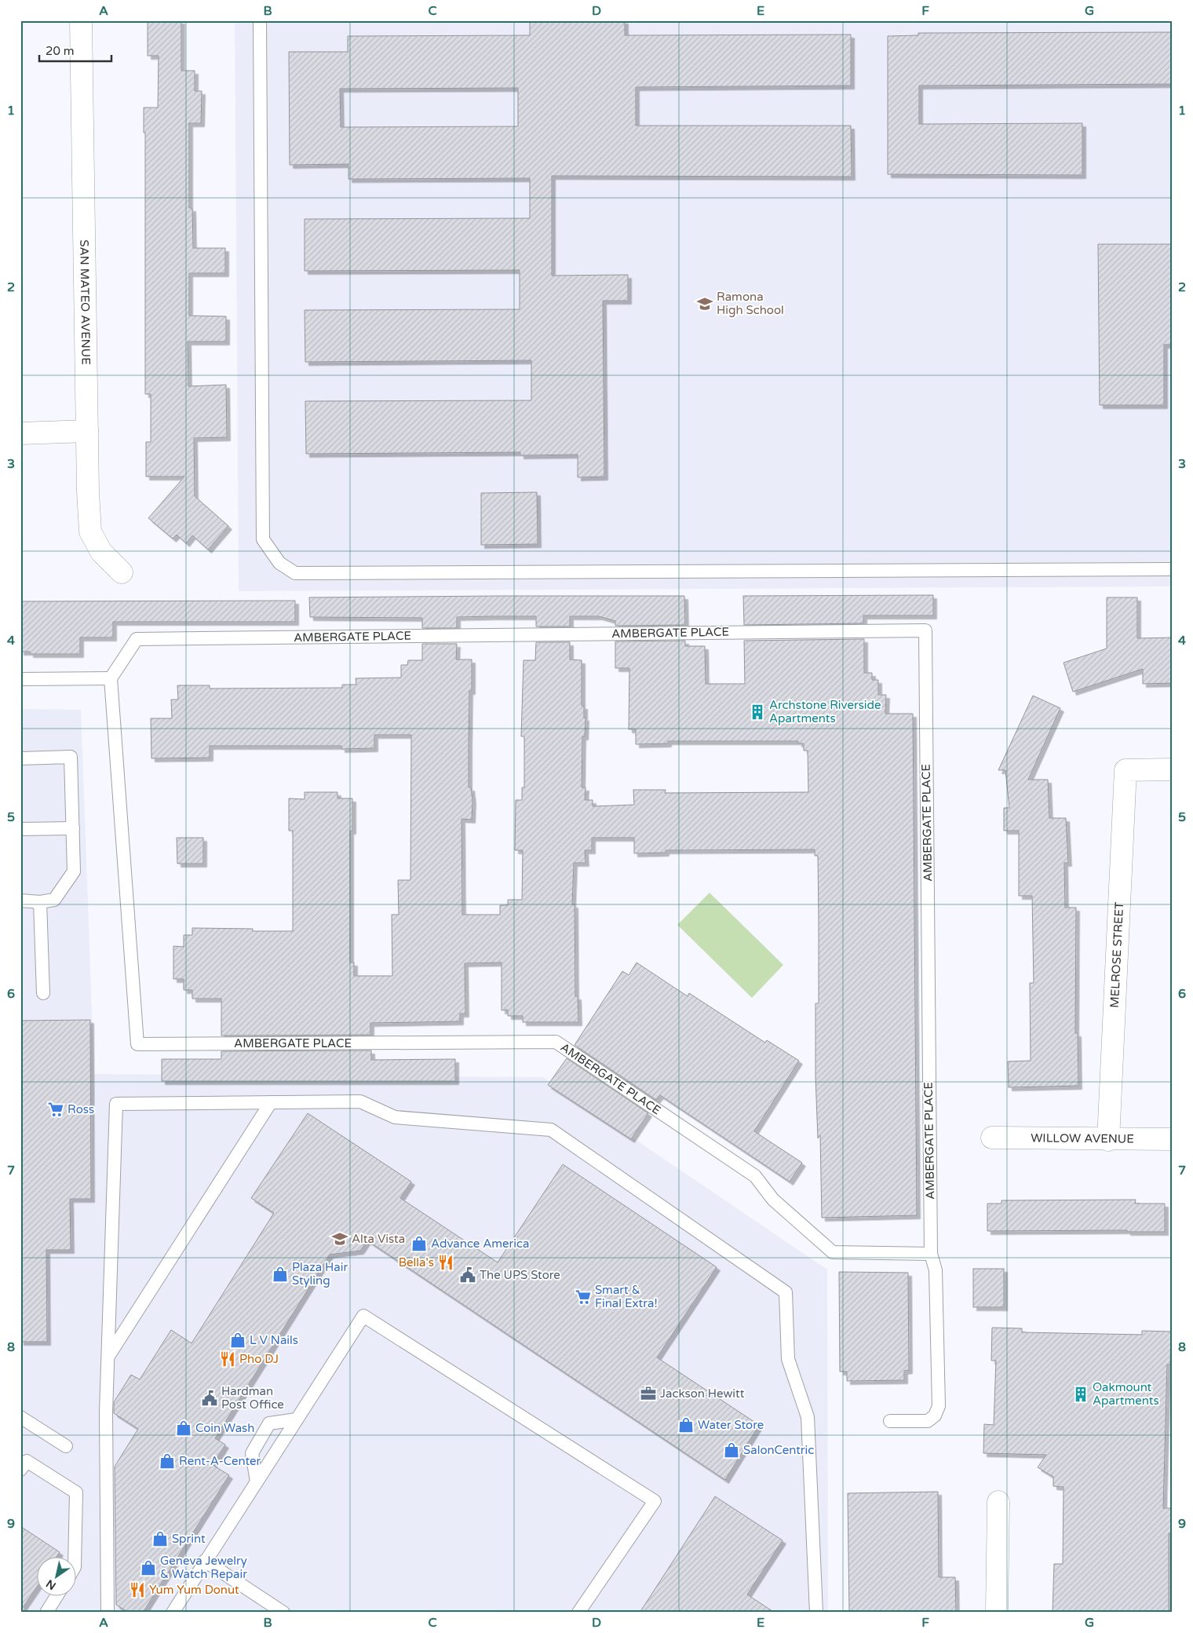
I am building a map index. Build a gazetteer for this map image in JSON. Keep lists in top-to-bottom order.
{
  "streets": {
    "street": ["SAN MATEO AVENUE", "MELROSE STREET", "WILLOW AVENUE"],
    "lane": ["AMBERGATE PLACE"]
  },
  "crossings": [
    ["MELROSE STREET", "WILLOW AVENUE"]
  ],
  "places": {
    "school or university": ["Ramona High School", "Alta Vista"],
    "building": ["Archstone Riverside Apartments", "Oakmount Apartments"],
    "supermarket": ["Ross", "Smart & Final Extra!"],
    "shop": [
      "Advance America",
      "Plaza Hair Styling",
      "L V Nails",
      "Water Store",
      "Coin Wash",
      "SalonCentric",
      "Rent-A-Center",
      "Sprint",
      "Geneva Jewelry & Watch Repair"
    ],
    "restaurant": ["Bella's", "Pho DJ", "Yum Yum Donut"],
    "public building": ["The UPS Store", "Hardman Post Office"],
    "office": ["Jackson Hewitt"]
  },
  "scale_bar": "20 m",
  "north": "bottom left",
  "grid": {
    "columns": [
      "A",
      "B",
      "C",
      "D",
      "E",
      "F",
      "G"
    ],
    "rows": [
      "1",
      "2",
      "3",
      "4",
      "5",
      "6",
      "7",
      "8",
      "9"
    ]
  }
}
